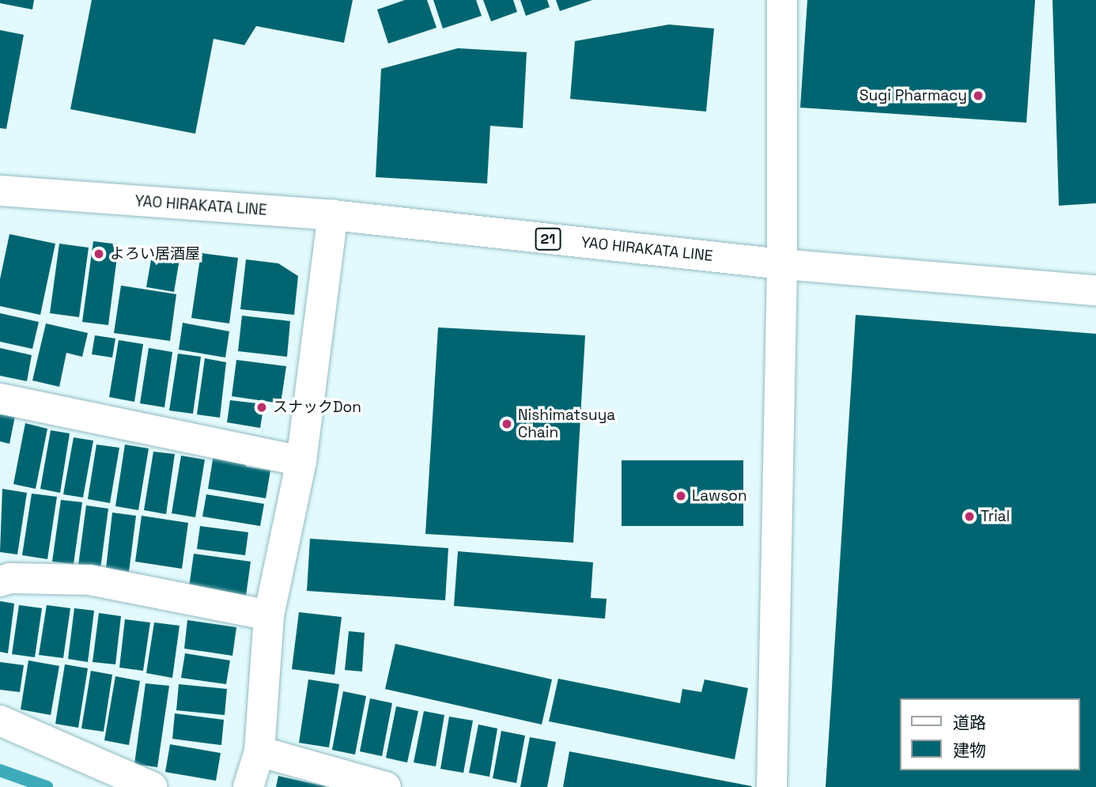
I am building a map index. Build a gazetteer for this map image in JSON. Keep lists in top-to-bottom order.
{
  "streets": {
    "street": ["YAO HIRAKATA LINE", "21"]
  },
  "places": [
    "Sugi Pharmacy",
    "よろい居酒屋",
    "スナックDon",
    "Nishimatsuya Chain",
    "Lawson",
    "Trial"
  ],
  "legend": ["道路", "建物"]
}
